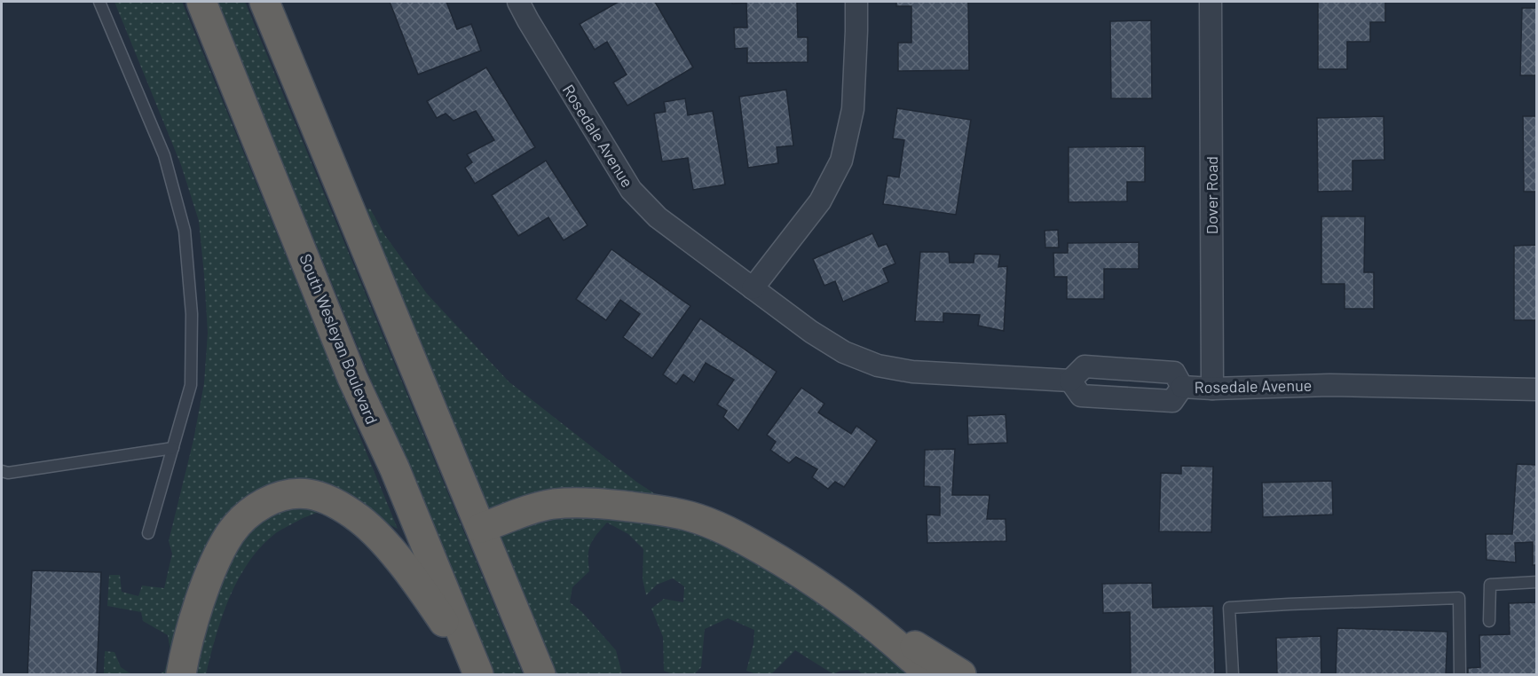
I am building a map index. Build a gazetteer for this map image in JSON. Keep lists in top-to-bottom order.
{
  "streets": {
    "highway": ["South Wesleyan Boulevard"],
    "street": ["Rosedale Avenue", "Dover Road"]
  },
  "crossings": [
    ["Rosedale Avenue", "Dover Road"]
  ]
}
